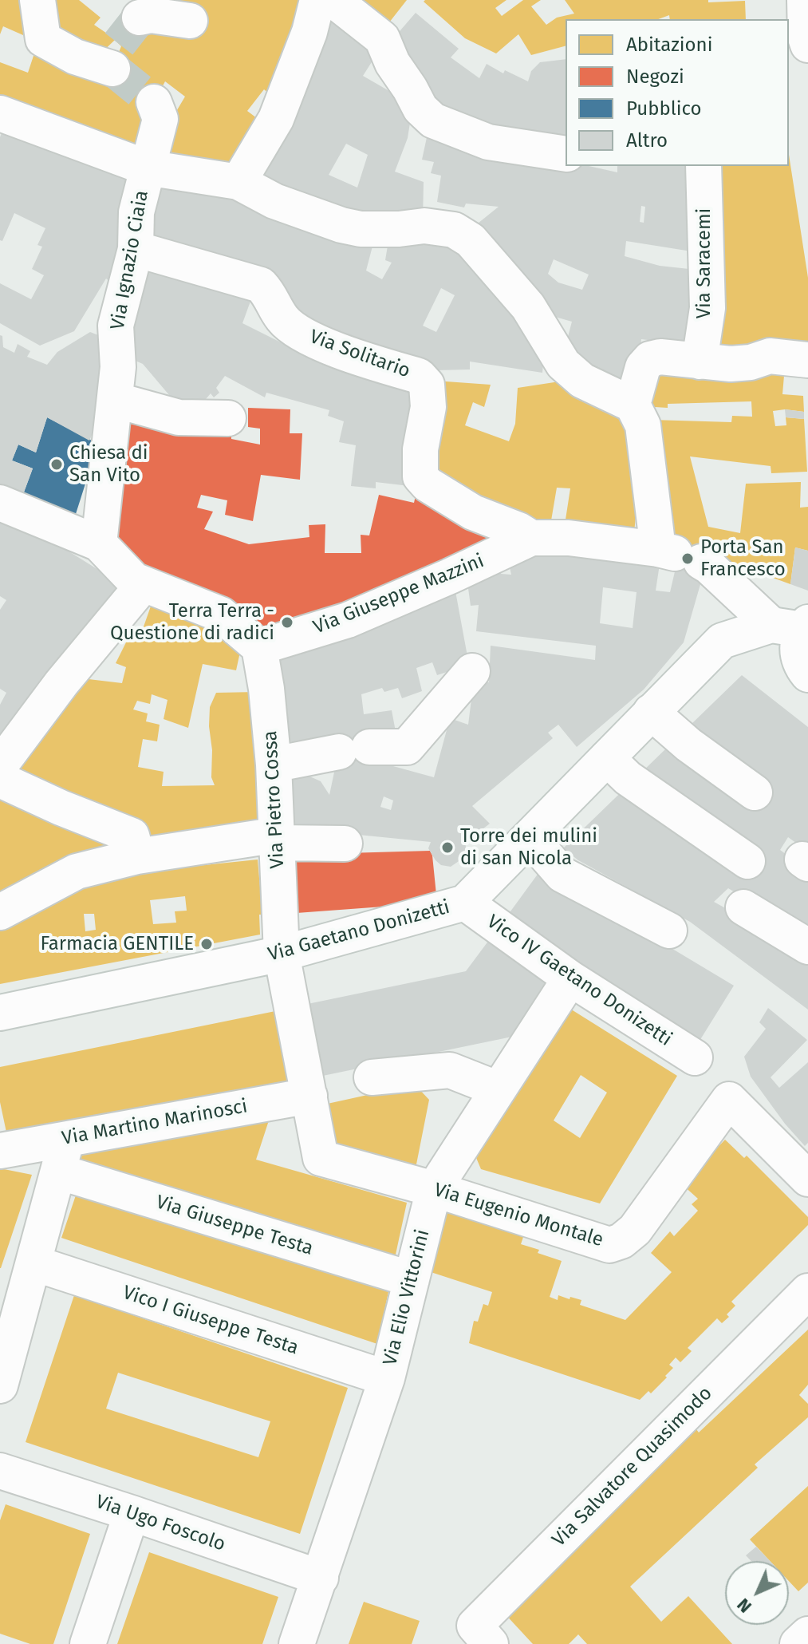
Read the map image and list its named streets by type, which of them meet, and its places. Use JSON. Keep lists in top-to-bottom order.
{
  "streets": {
    "street": [
      "Via Ignazio Ciaia",
      "Via Saracemi",
      "Via Solitario",
      "Via Giuseppe Mazzini",
      "Via Pietro Cossa",
      "Via Gaetano Donizetti",
      "Vico IV Gaetano Donizetti",
      "Via Martino Marinosci",
      "Via Eugenio Montale",
      "Via Giuseppe Testa",
      "Via Elio Vittorini",
      "Vico I Giuseppe Testa",
      "Via Salvatore Quasimodo",
      "Via Ugo Foscolo"
    ]
  },
  "crossings": [
    ["Via Ignazio Ciaia", "Via Solitario"],
    ["Via Solitario", "Via Giuseppe Mazzini"],
    ["Via Giuseppe Mazzini", "Via Pietro Cossa"],
    ["Via Pietro Cossa", "Via Gaetano Donizetti"],
    ["Via Pietro Cossa", "Via Martino Marinosci"],
    ["Via Pietro Cossa", "Via Eugenio Montale"],
    ["Via Gaetano Donizetti", "Vico IV Gaetano Donizetti"],
    ["Vico IV Gaetano Donizetti", "Via Elio Vittorini"],
    ["Via Eugenio Montale", "Via Elio Vittorini"],
    ["Via Giuseppe Testa", "Via Elio Vittorini"],
    ["Via Elio Vittorini", "Vico I Giuseppe Testa"],
    ["Via Elio Vittorini", "Via Ugo Foscolo"]
  ],
  "places": [
    "Chiesa di San Vito",
    "Porta San Francesco",
    "Terra Terra - Questione di radici",
    "Torre dei mulini di san Nicola",
    "Farmacia GENTILE"
  ],
  "legend": [
    "Abitazioni",
    "Negozi",
    "Pubblico",
    "Altro"
  ],
  "north": "bottom left"
}
